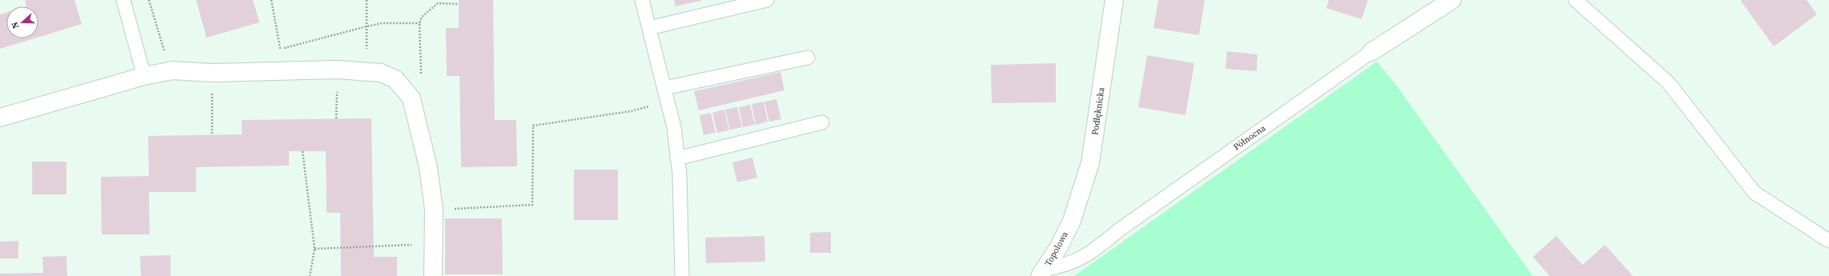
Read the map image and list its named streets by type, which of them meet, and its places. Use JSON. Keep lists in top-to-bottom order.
{
  "streets": {
    "street": ["Podłęknicka", "Północna", "Topolowa"]
  },
  "crossings": [
    ["Podłęknicka", "Topolowa"],
    ["Północna", "Topolowa"]
  ],
  "north": "left"
}
